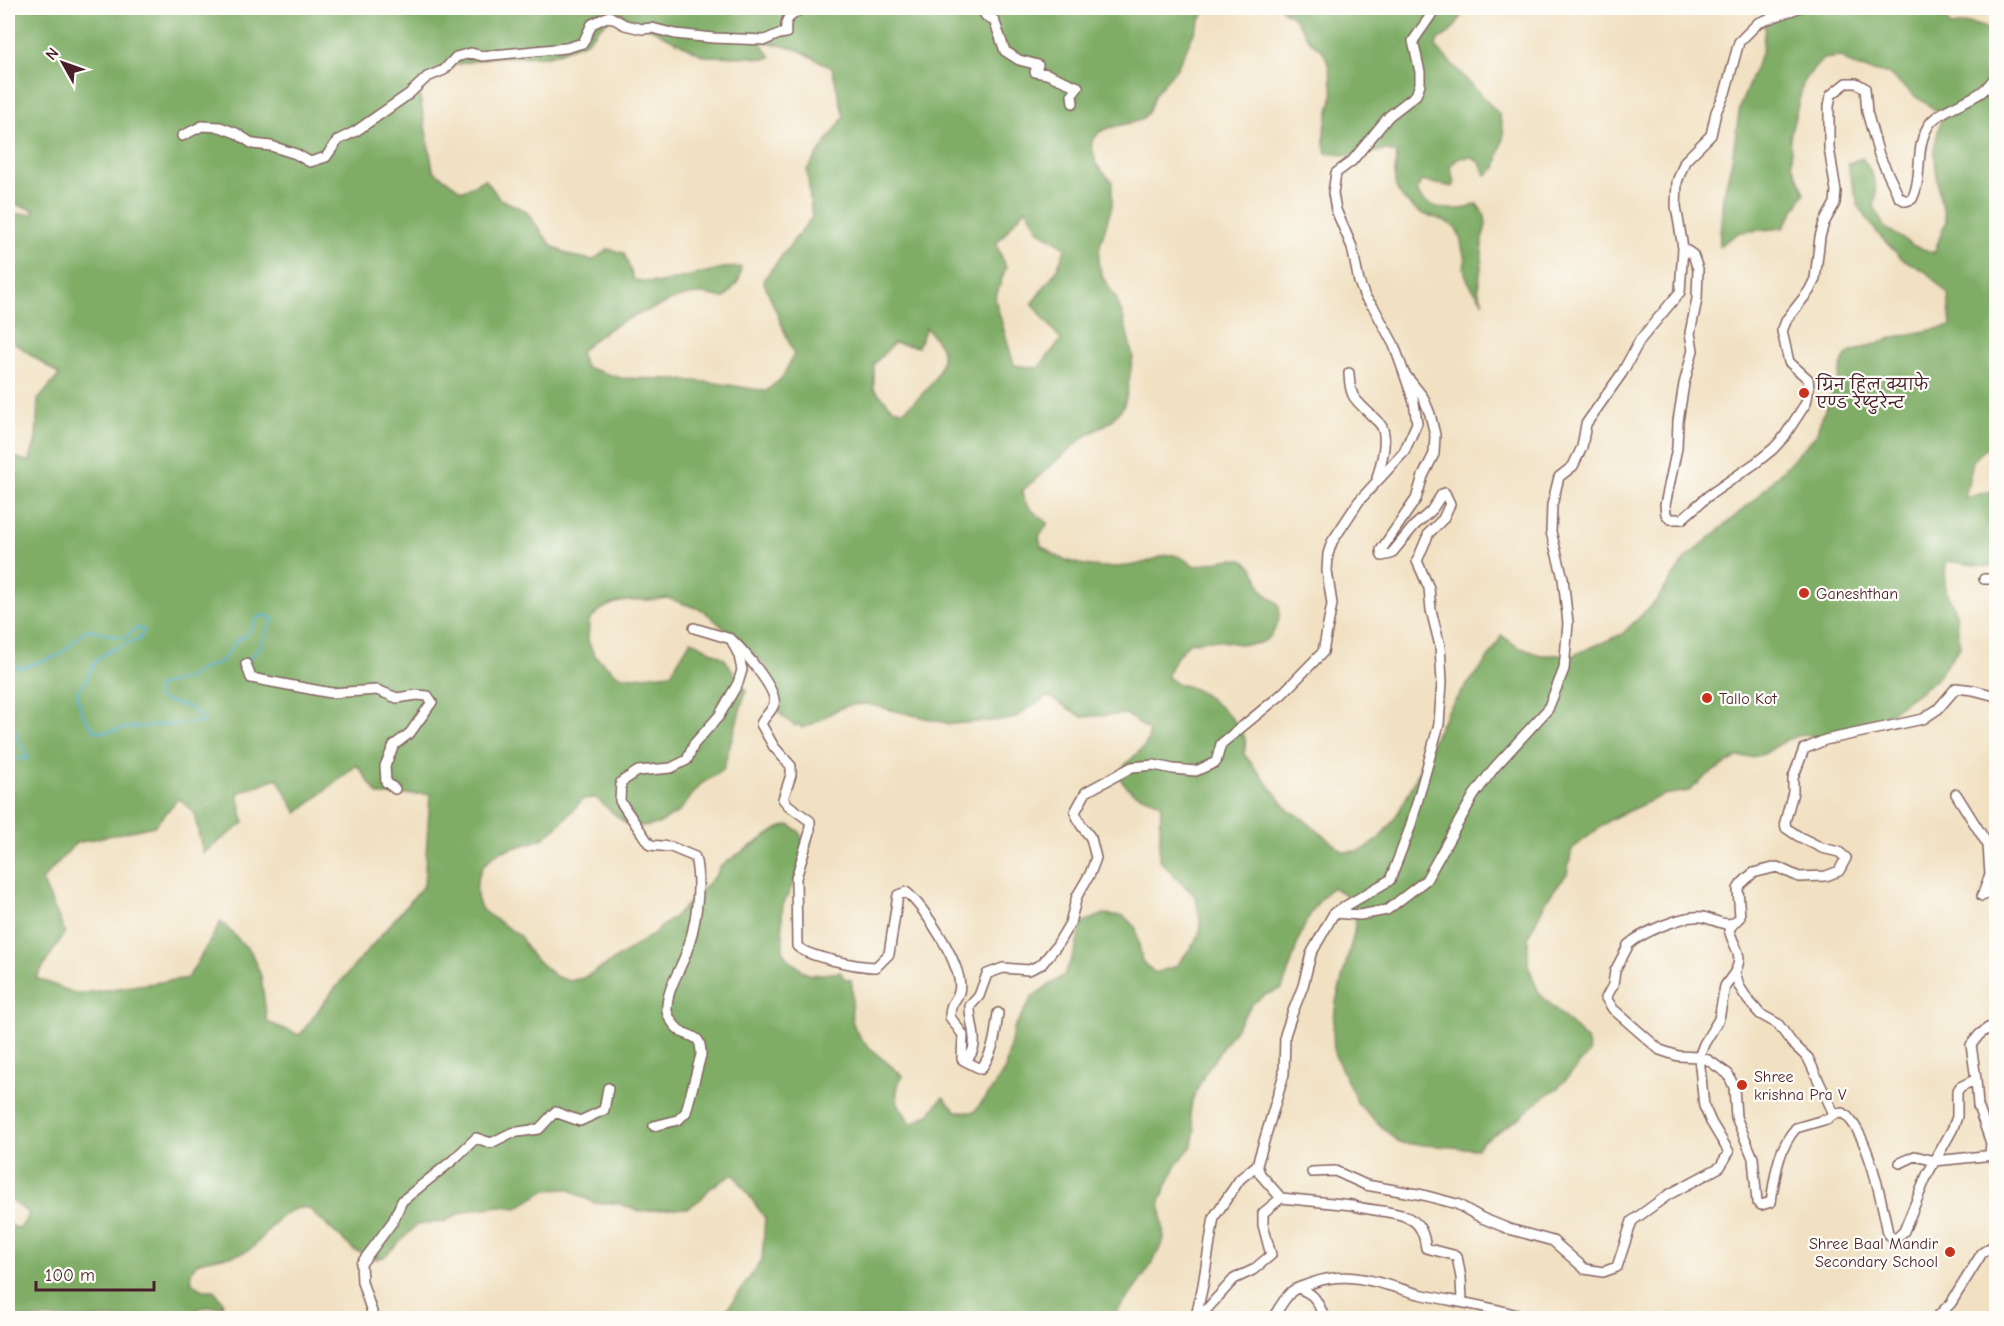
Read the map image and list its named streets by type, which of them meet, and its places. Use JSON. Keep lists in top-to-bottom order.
{
  "places": [
    "ग्रिन हिल क्याफे एण्ड रेष्टुरेन्ट",
    "Ganeshthan",
    "Tallo Kot",
    "Shree krishna Pra V",
    "Shree Baal Mandir Secondary School"
  ],
  "scale_bar": "100 m",
  "north": "top left"
}
